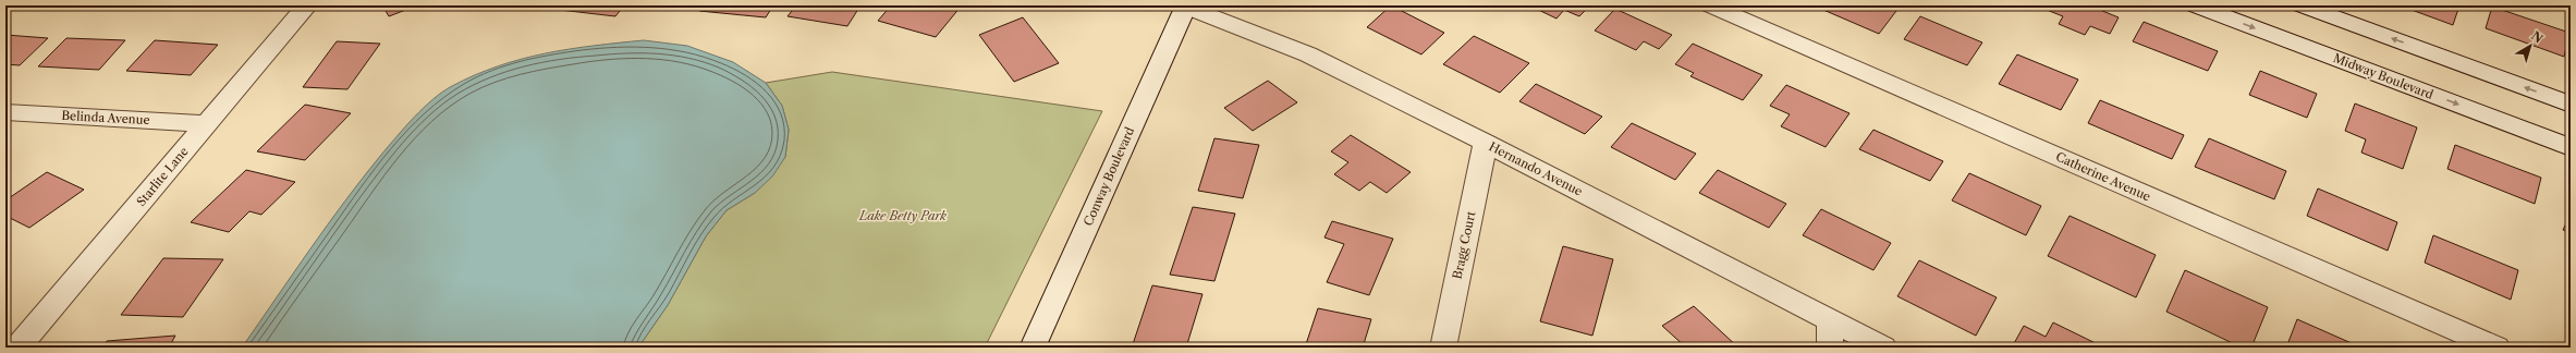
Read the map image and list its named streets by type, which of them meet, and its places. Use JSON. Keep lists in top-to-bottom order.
{
  "streets": {
    "street": [
      "Midway Boulevard",
      "Belinda Avenue",
      "Hernando Avenue",
      "Starlite Lane",
      "Conway Boulevard",
      "Catherine Avenue",
      "Bragg Court"
    ]
  },
  "crossings": [
    ["Belinda Avenue", "Starlite Lane"],
    ["Hernando Avenue", "Conway Boulevard"],
    ["Hernando Avenue", "Bragg Court"]
  ],
  "parks": ["Lake Betty Park"],
  "north": "top right"
}
